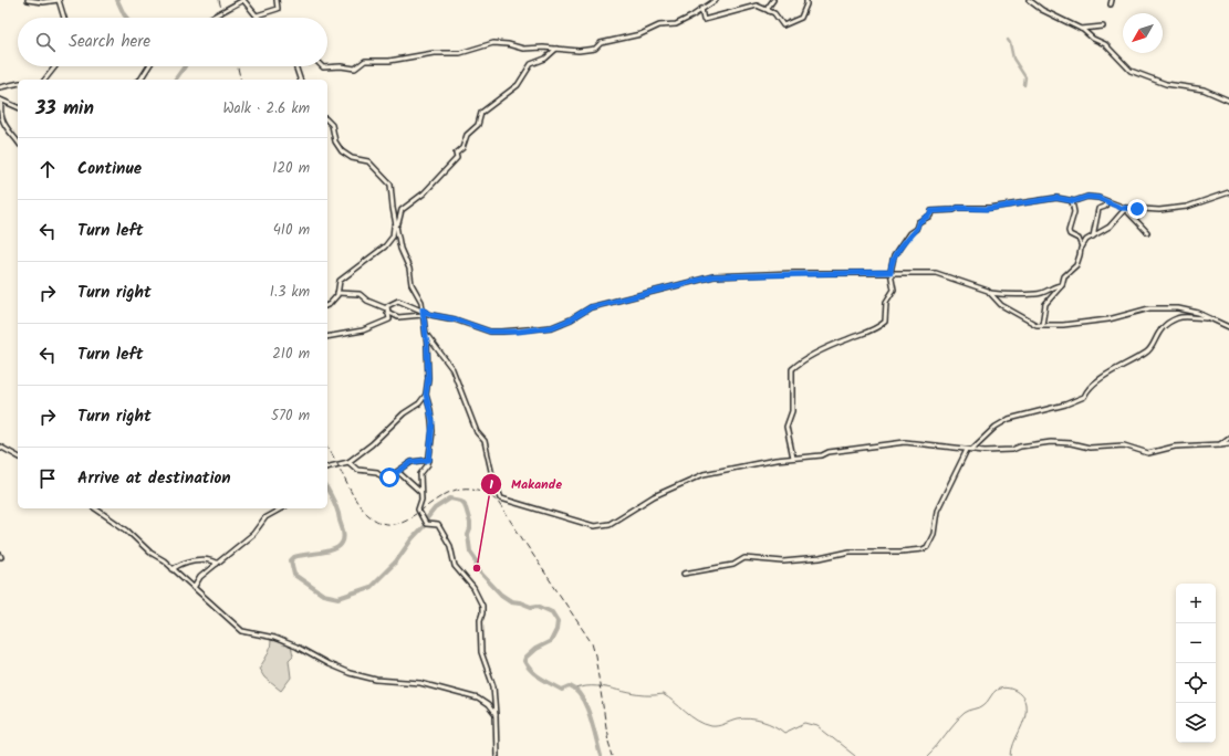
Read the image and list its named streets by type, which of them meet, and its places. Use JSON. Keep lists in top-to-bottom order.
{
  "places": ["Makande"],
  "north": "bottom left",
  "page": {
    "search": "Search here",
    "heading": ["33 min", "Walk · 2.6 km"],
    "list": [
      ["Continue", "120 m"],
      ["Turn left", "410 m"],
      ["Turn right", "1.3 km"],
      ["Turn left", "210 m"],
      ["Turn right", "570 m"],
      "Arrive at destination"
    ],
    "map_buttons": ["+", "−"]
  }
}
